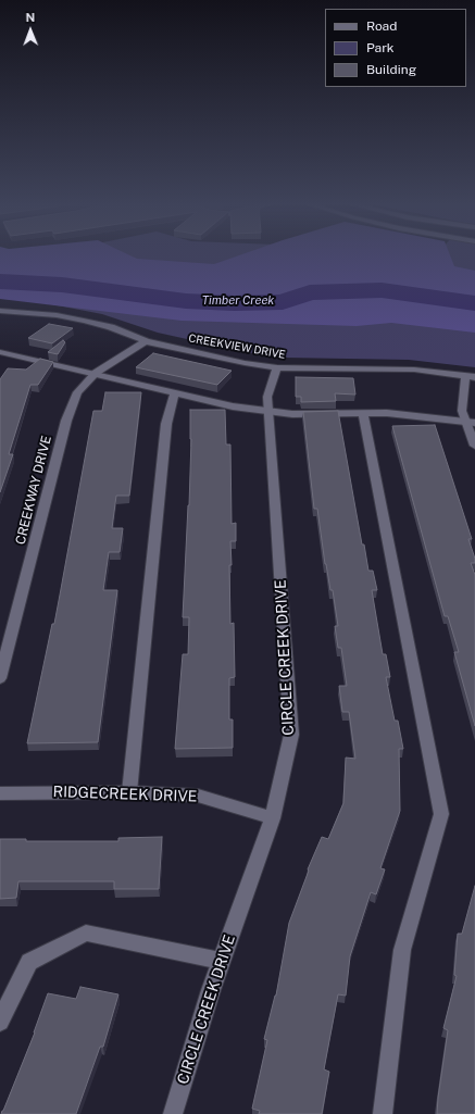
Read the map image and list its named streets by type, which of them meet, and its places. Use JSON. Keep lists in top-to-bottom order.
{
  "streets": {
    "street": [
      "CREEKVIEW DRIVE",
      "CREEKWAY DRIVE",
      "CIRCLE CREEK DRIVE",
      "RIDGECREEK DRIVE"
    ]
  },
  "crossings": [
    ["CREEKVIEW DRIVE", "CREEKWAY DRIVE"],
    ["CREEKVIEW DRIVE", "CIRCLE CREEK DRIVE"],
    ["CIRCLE CREEK DRIVE", "RIDGECREEK DRIVE"]
  ],
  "water": ["Timber Creek"],
  "legend": ["Road", "Park", "Building"],
  "north": "top"
}
